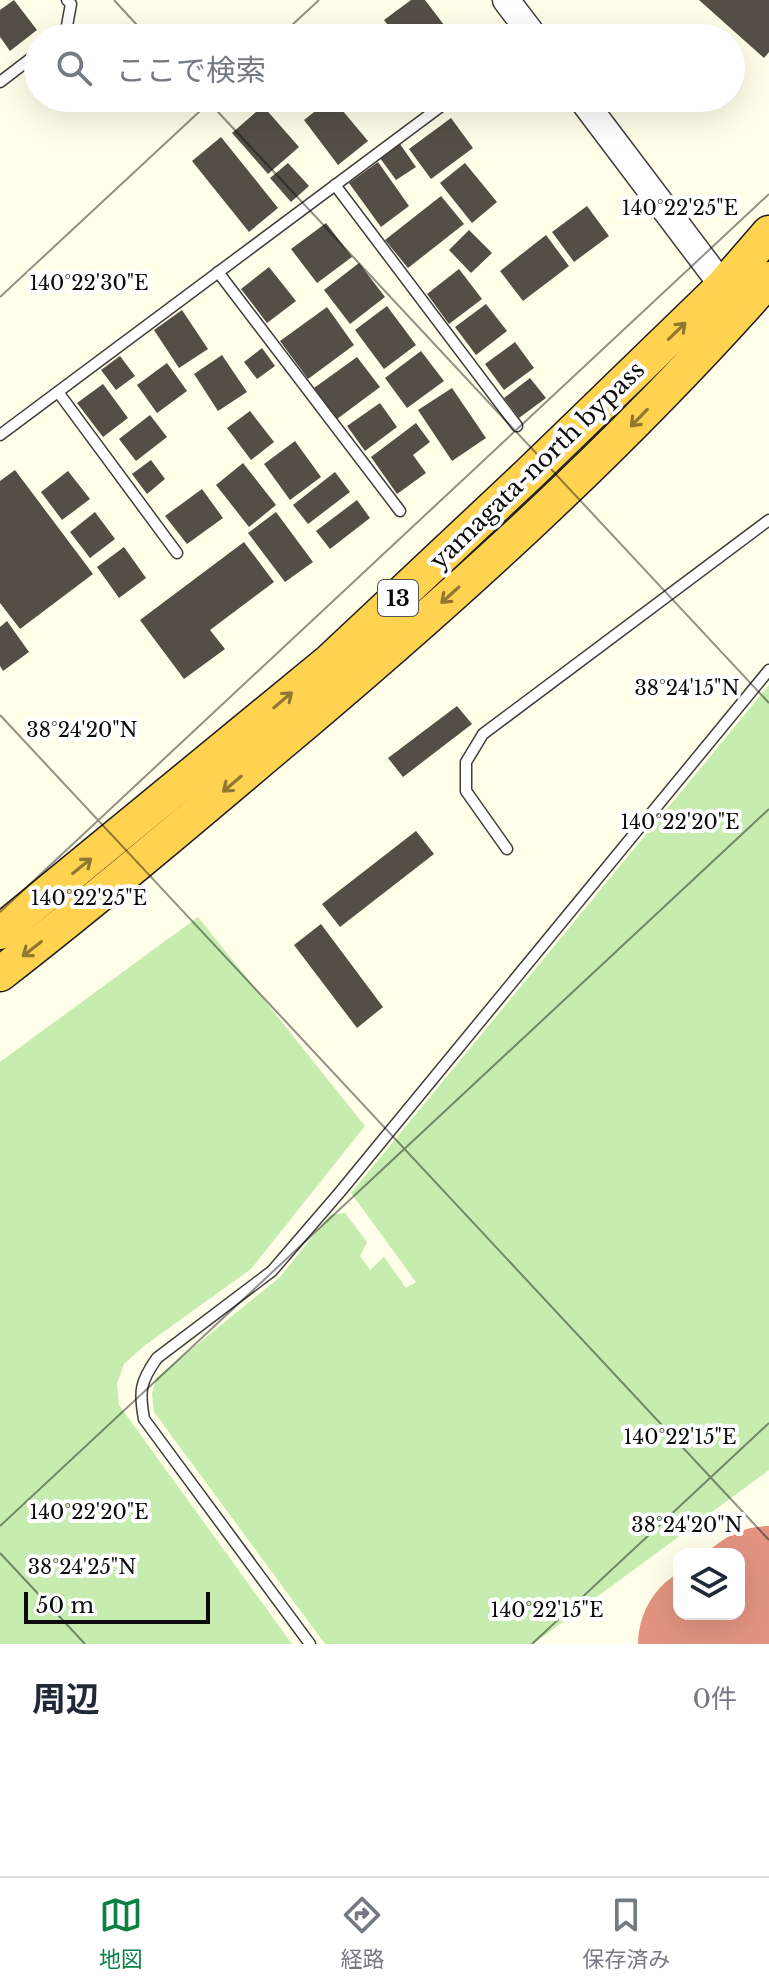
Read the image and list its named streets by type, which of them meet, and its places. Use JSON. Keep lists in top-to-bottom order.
{
  "streets": {
    "highway": ["yamagata-north bypass", "13"]
  },
  "scale_bar": "50 m",
  "page": {
    "search": "ここで検索",
    "scale": "50 m",
    "heading": ["周辺", "0件"],
    "nav": ["地図", "経路", "保存済み"]
  },
  "coordinates": [
    "140°22'25\"E",
    "140°22'30\"E",
    "38°24'15\"N",
    "38°24'20\"N",
    "140°22'20\"E",
    "140°22'15\"E",
    "38°24'25\"N"
  ]
}
